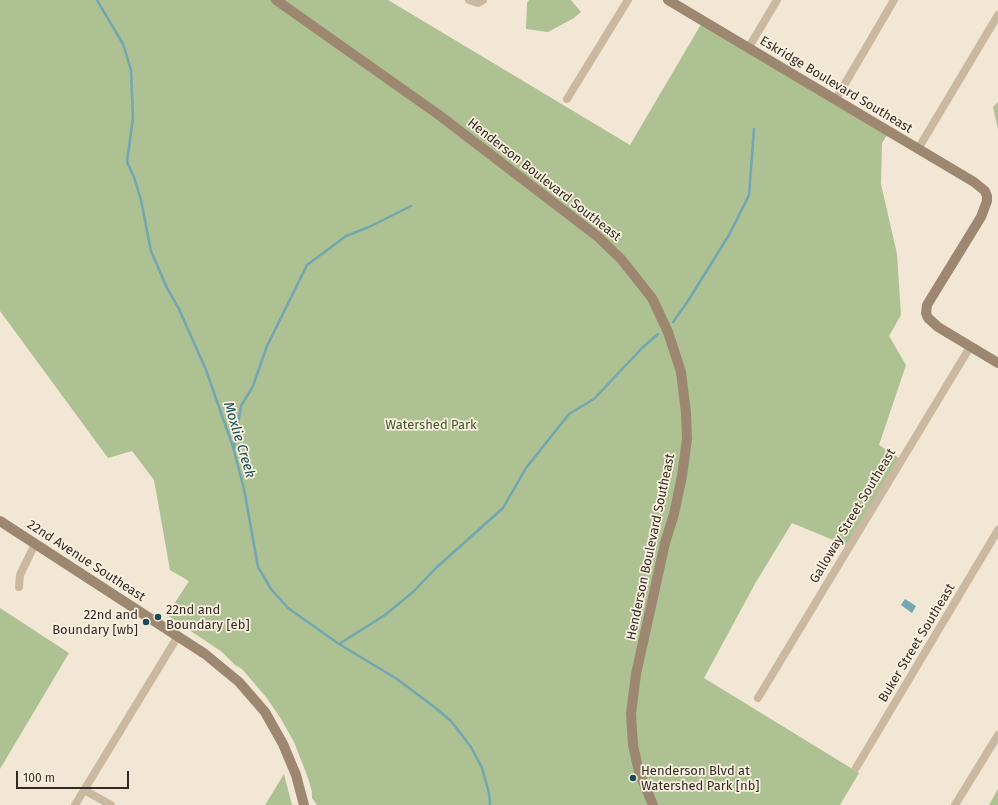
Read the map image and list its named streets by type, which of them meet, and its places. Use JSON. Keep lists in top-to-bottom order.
{
  "streets": {
    "street": [
      "Eskridge Boulevard Southeast",
      "Henderson Boulevard Southeast",
      "Galloway Street Southeast",
      "22nd Avenue Southeast",
      "Buker Street Southeast"
    ]
  },
  "crossings": [
    ["Eskridge Boulevard Southeast", "Galloway Street Southeast"]
  ],
  "water": ["Moxlie Creek"],
  "parks": ["Watershed Park"],
  "places": ["22nd and Boundary [eb]", "22nd and Boundary [wb]", "Henderson Blvd at Watershed Park [nb]"],
  "scale_bar": "100 m"
}
